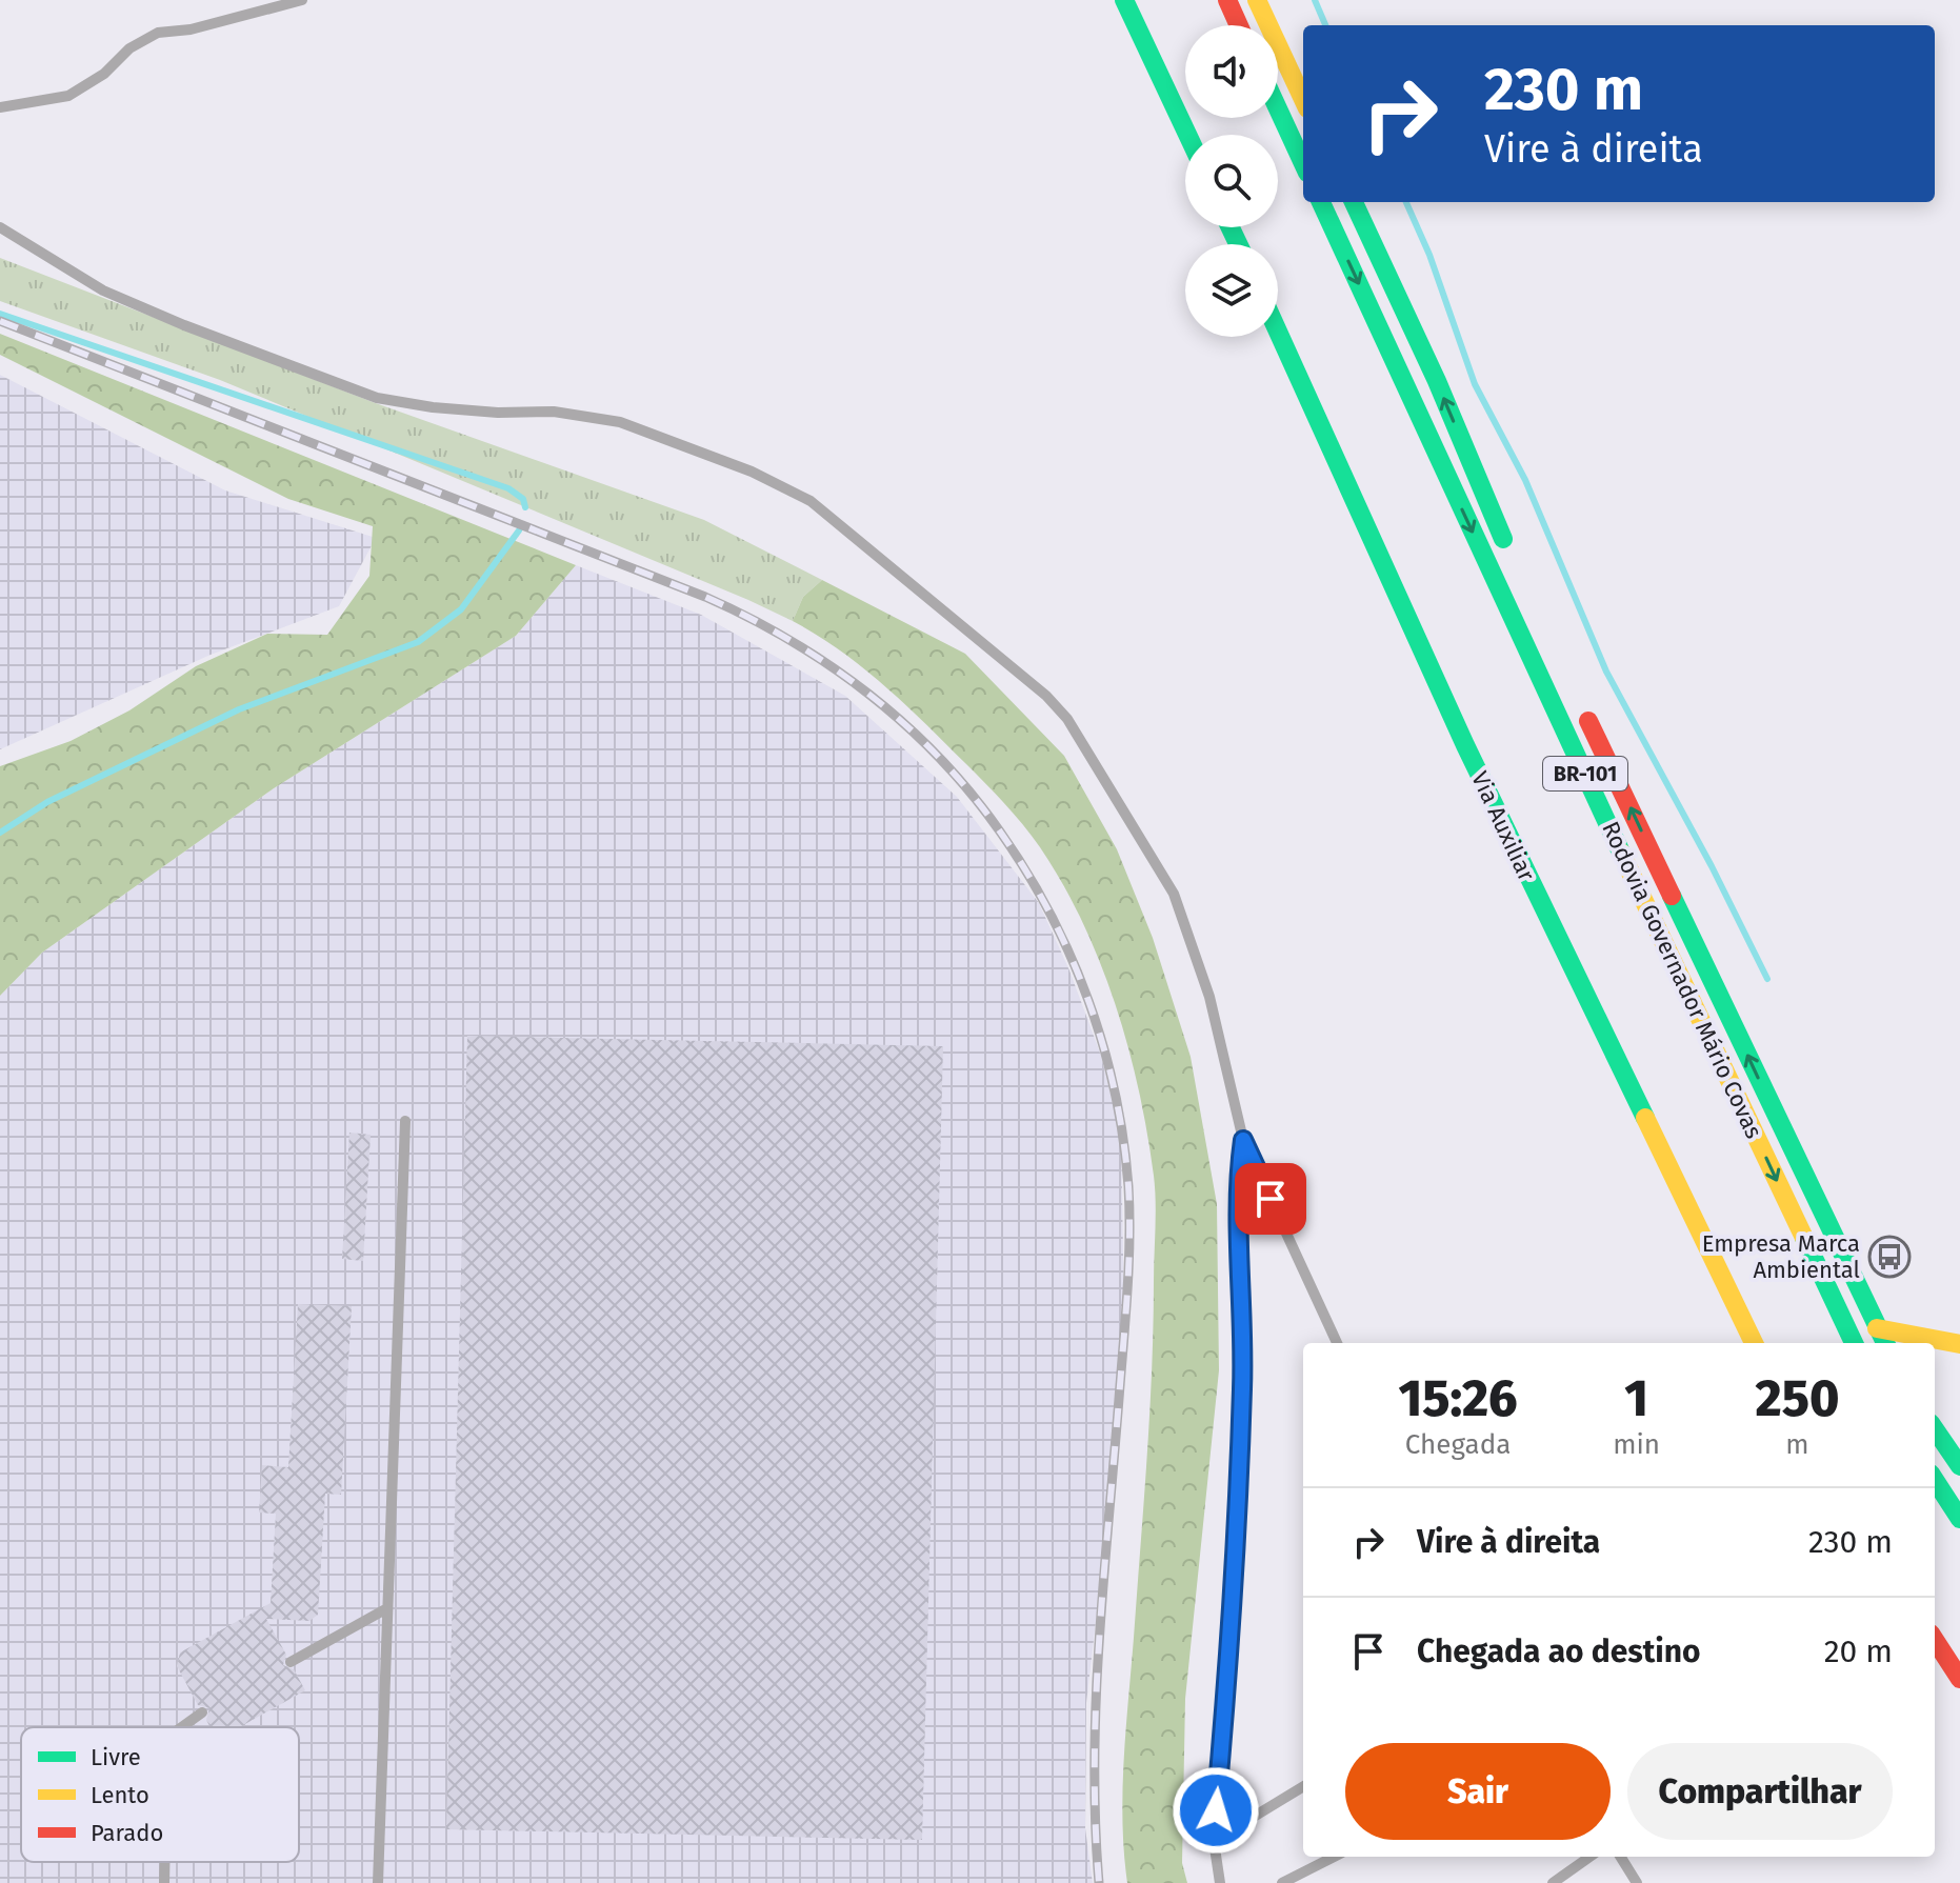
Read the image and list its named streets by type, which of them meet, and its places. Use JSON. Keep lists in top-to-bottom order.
{
  "streets": {
    "main road": ["BR-101", "Via Auxiliar", "Rodovia Governador Mário Covas"]
  },
  "places": {
    "bus stop": ["Empresa Marca Ambiental"]
  },
  "legend": ["Livre", "Lento", "Parado"],
  "page": {
    "turn": ["230 m", "Vire à direita"],
    "eta": [
      "15:26",
      "Chegada",
      "1",
      "min",
      "250",
      "m"
    ],
    "list": [
      {
        "name": "Vire à direita",
        "value": "230 m"
      },
      {
        "name": "Chegada ao destino",
        "value": "20 m"
      }
    ],
    "buttons": ["Sair", "Compartilhar"]
  }
}
